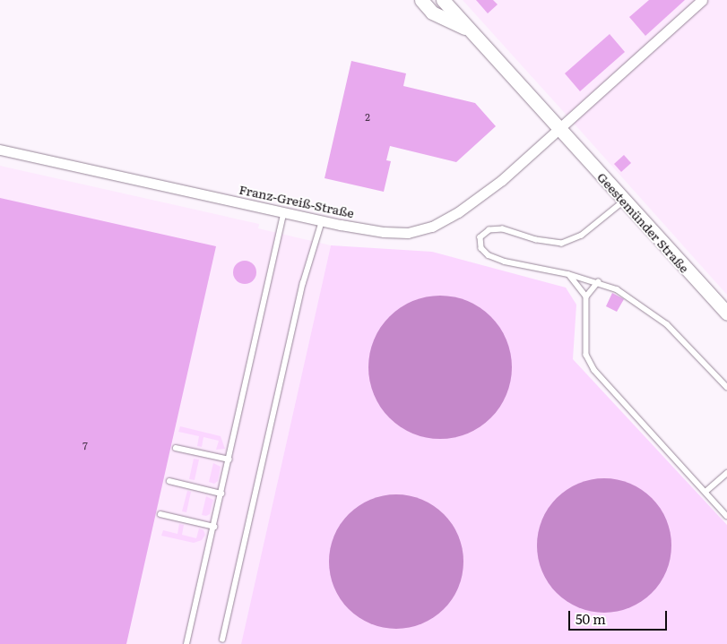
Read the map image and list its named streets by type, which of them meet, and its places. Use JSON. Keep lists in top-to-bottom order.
{
  "streets": {
    "street": ["Franz-Greiß-Straße", "Geestemünder Straße"]
  },
  "crossings": [
    ["Franz-Greiß-Straße", "Geestemünder Straße"]
  ],
  "house_numbers": ["2", "7"],
  "scale_bar": "50 m"
}
